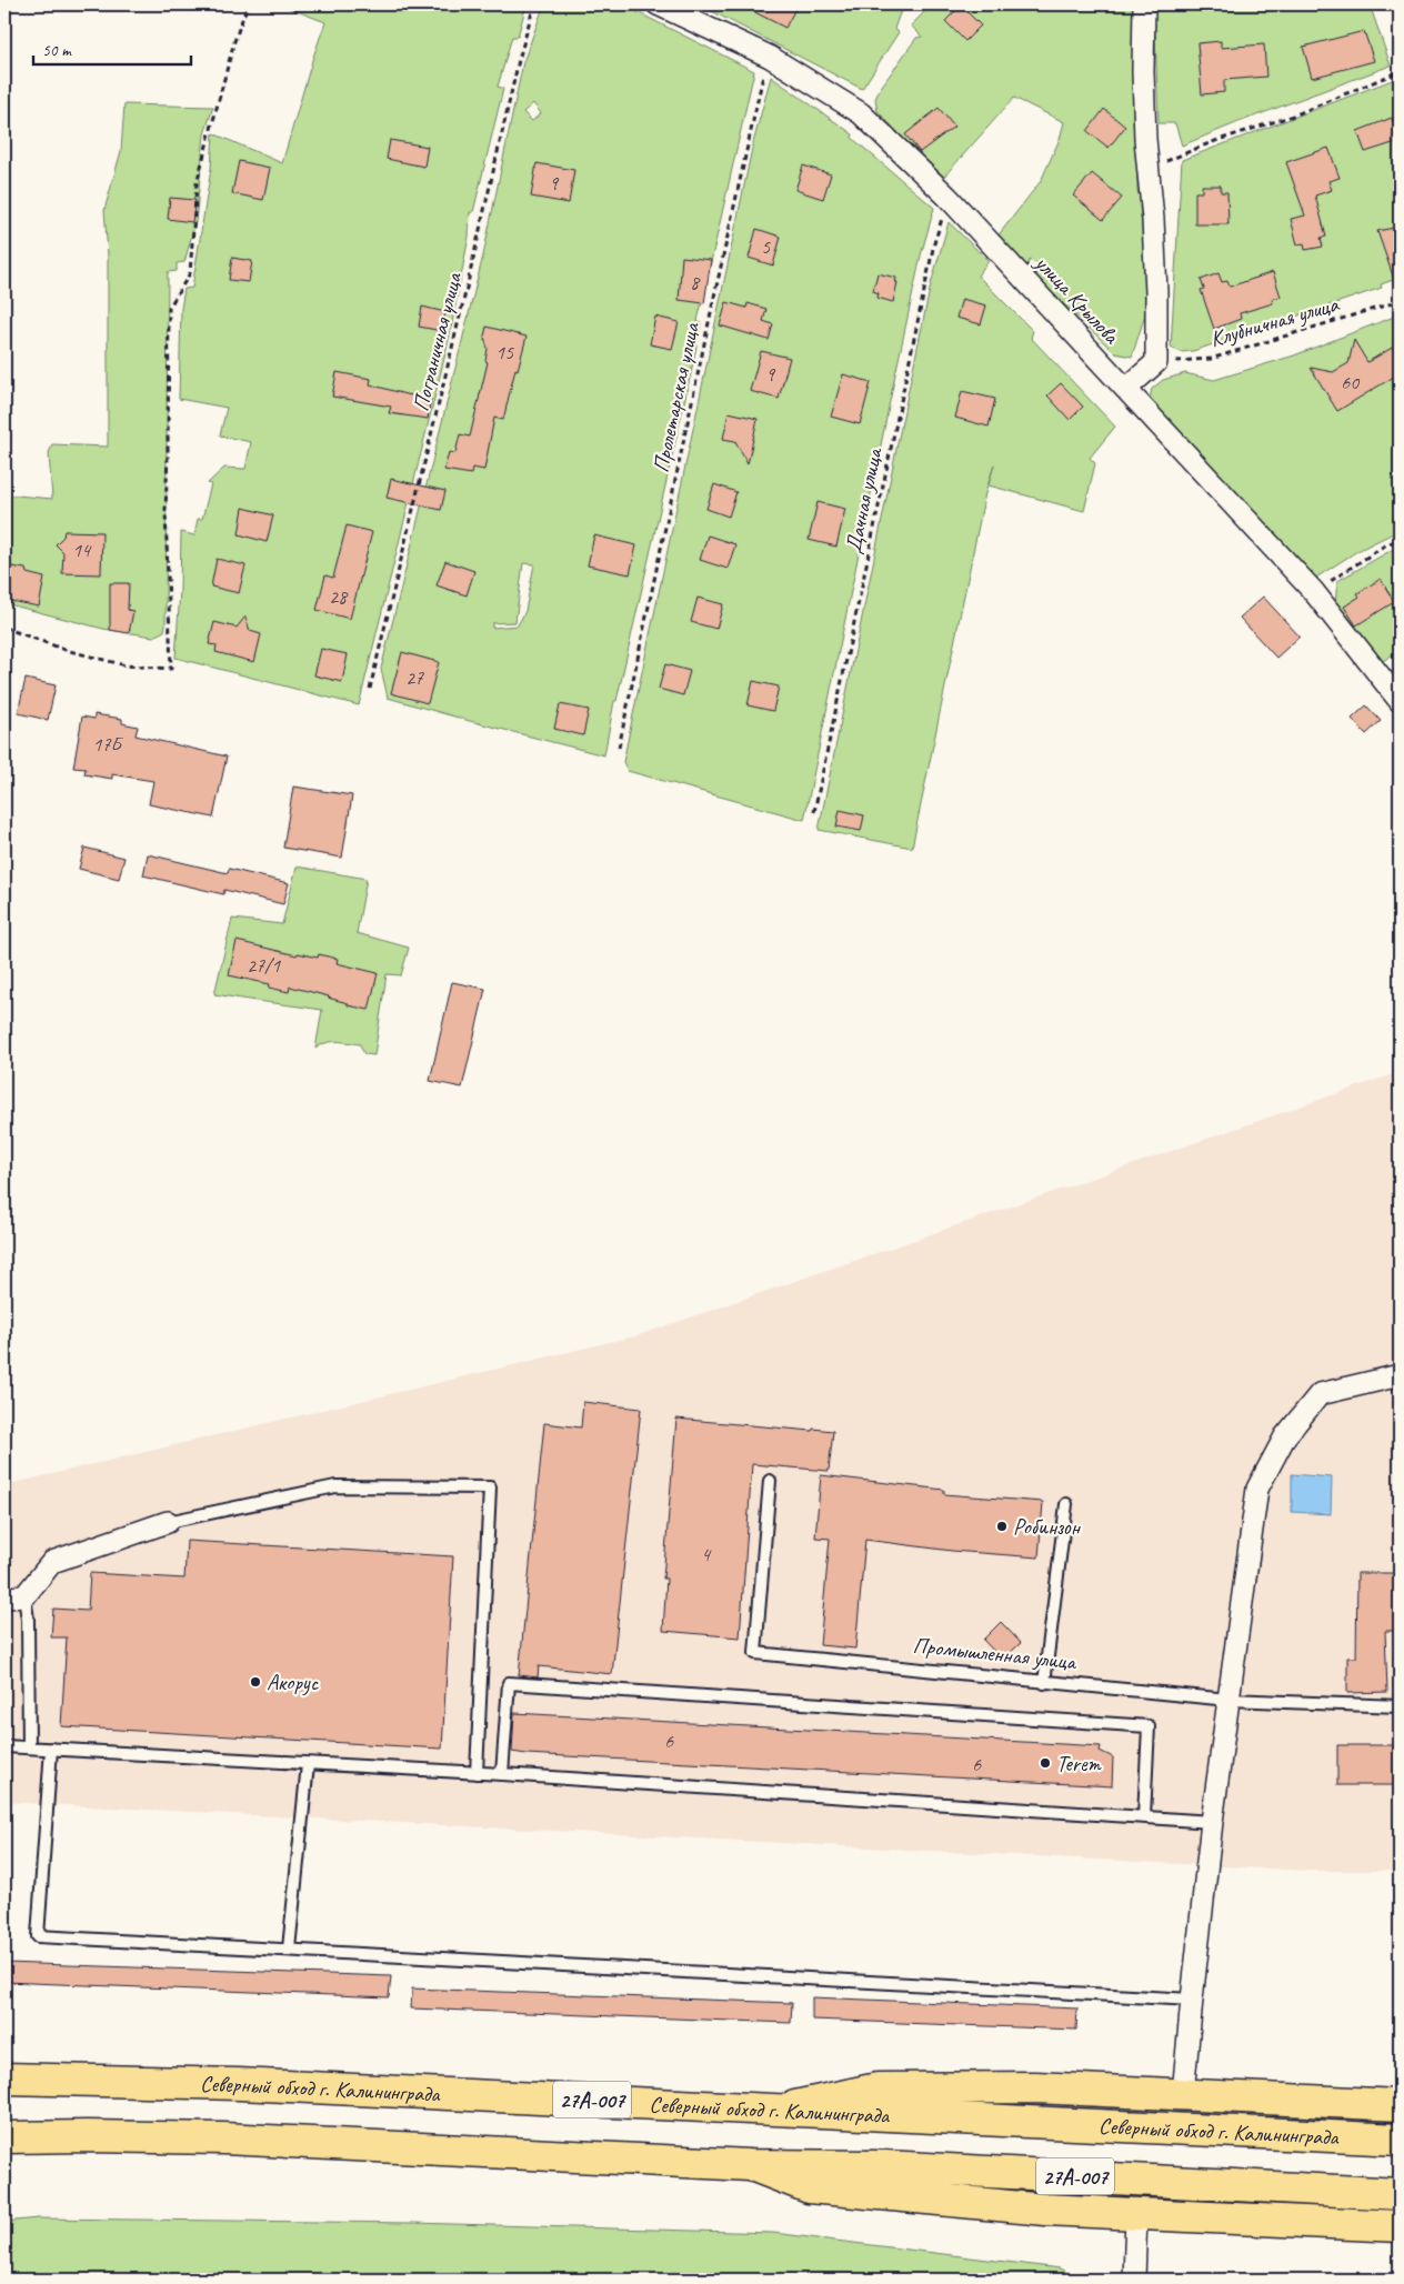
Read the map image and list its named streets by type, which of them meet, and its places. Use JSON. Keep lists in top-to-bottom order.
{
  "streets": {
    "main road": ["Северный обход г. Калининграда", "27А-007"],
    "street": ["улица Крылова"],
    "lane": ["Промышленная улица"],
    "path": [
      "Клубничная улица",
      "Пограничная улица",
      "Пролетарская улица",
      "Дачная улица"
    ]
  },
  "crossings": [
    ["улица Крылова", "Пролетарская улица"],
    ["улица Крылова", "Дачная улица"]
  ],
  "places": ["Робинзон", "Акорус", "Terem"],
  "house_numbers": [
    "9",
    "5",
    "8",
    "15",
    "9",
    "60",
    "14",
    "28",
    "27",
    "17Б",
    "27/1",
    "4",
    "6",
    "6"
  ],
  "scale_bar": "50 m"
}
